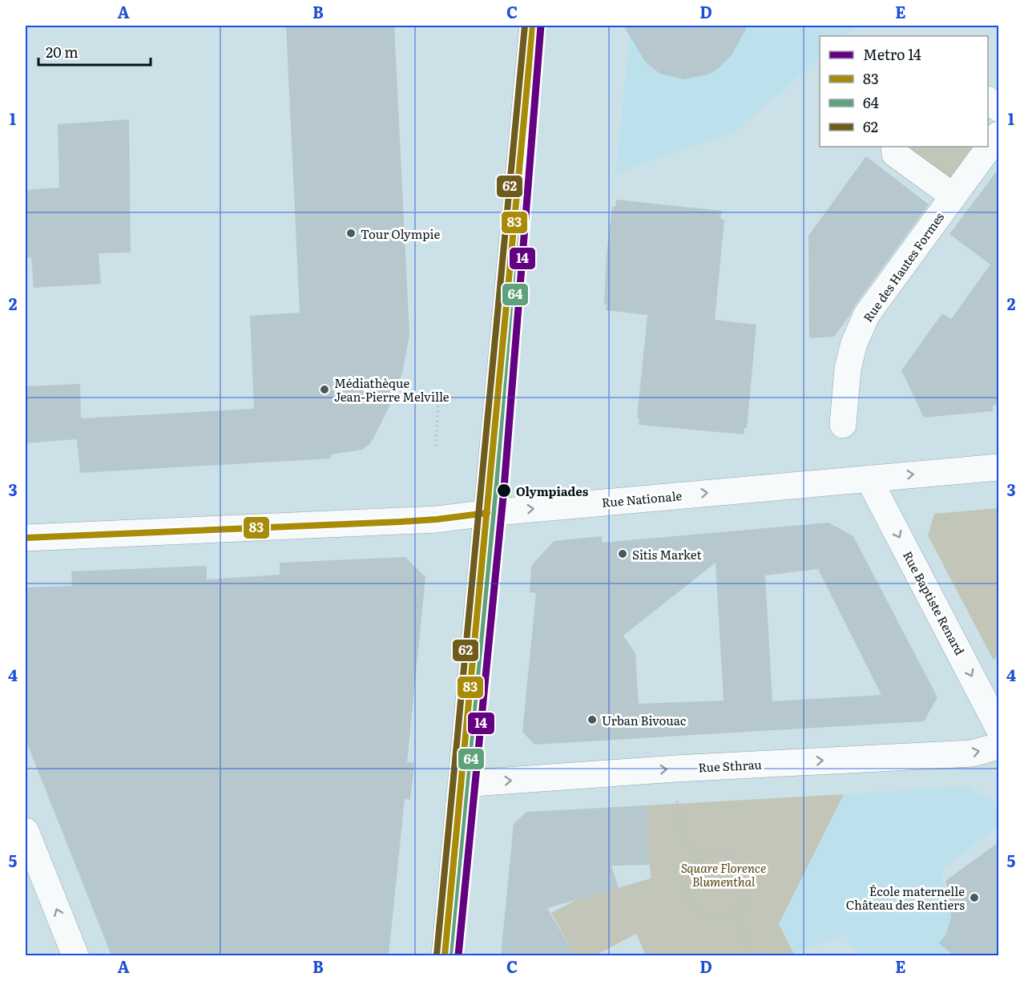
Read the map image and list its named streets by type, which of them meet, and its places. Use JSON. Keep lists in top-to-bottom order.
{
  "streets": {
    "street": [
      "Rue des Hautes Formes",
      "Rue Nationale",
      "Rue Baptiste Renard",
      "Rue Sthrau"
    ]
  },
  "crossings": [
    ["Rue Nationale", "Rue Baptiste Renard"]
  ],
  "one_way": ["Rue Nationale", "Rue Baptiste Renard", "Rue Sthrau"],
  "parks": ["Square Florence Blumenthal"],
  "places": [
    "Tour Olympie",
    "Médiathèque Jean-Pierre Melville",
    "Olympiades",
    "Sitis Market",
    "Urban Bivouac",
    "École maternelle Château des Rentiers"
  ],
  "lines": [
    "metro line 14",
    "transit line 83",
    "transit line 62",
    "transit line 64"
  ],
  "legend": [
    "Metro 14",
    "83",
    "64",
    "62"
  ],
  "scale_bar": "20 m",
  "grid": {
    "columns": [
      "A",
      "B",
      "C",
      "D",
      "E"
    ],
    "rows": [
      "1",
      "2",
      "3",
      "4",
      "5"
    ]
  }
}
